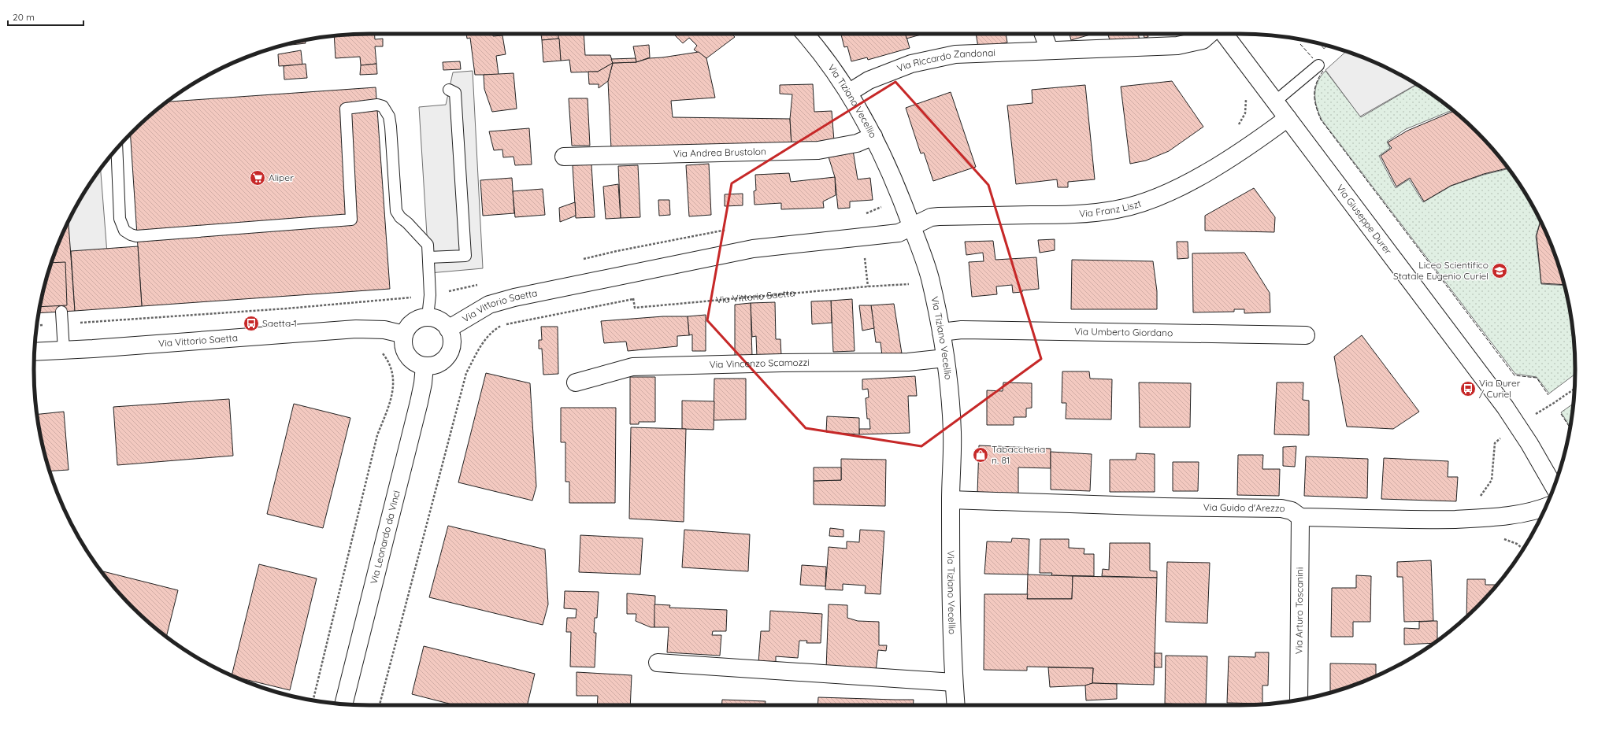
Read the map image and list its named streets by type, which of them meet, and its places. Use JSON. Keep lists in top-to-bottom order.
{
  "streets": {
    "street": [
      "Via Riccardo Zandonai",
      "Via Tiziano Vecellio",
      "Via Andrea Brustolon",
      "Via Franz Liszt",
      "Via Giuseppe Durer",
      "Via Vittorio Saetta",
      "Via Umberto Giordano",
      "Via Vincenzo Scamozzi",
      "Via Guido d'Arezzo",
      "Via Leonardo da Vinci",
      "Via Arturo Toscanini"
    ]
  },
  "crossings": [
    ["Via Riccardo Zandonai", "Via Tiziano Vecellio"],
    ["Via Tiziano Vecellio", "Via Andrea Brustolon"],
    ["Via Tiziano Vecellio", "Via Franz Liszt"],
    ["Via Tiziano Vecellio", "Via Vittorio Saetta"],
    ["Via Tiziano Vecellio", "Via Umberto Giordano"],
    ["Via Tiziano Vecellio", "Via Vincenzo Scamozzi"],
    ["Via Tiziano Vecellio", "Via Guido d'Arezzo"],
    ["Via Franz Liszt", "Via Giuseppe Durer"],
    ["Via Franz Liszt", "Via Vittorio Saetta"],
    ["Via Vittorio Saetta", "Via Leonardo da Vinci"],
    ["Via Guido d'Arezzo", "Via Arturo Toscanini"]
  ],
  "places": {
    "supermarket": ["Aliper"],
    "school or university": ["Liceo Scientifico Statale Eugenio Curiel"],
    "bus stop": ["Saetta 1", "Via Durer / Curiel"],
    "shop": ["Tabaccheria n. 81"]
  },
  "scale_bar": "20 m"
}
